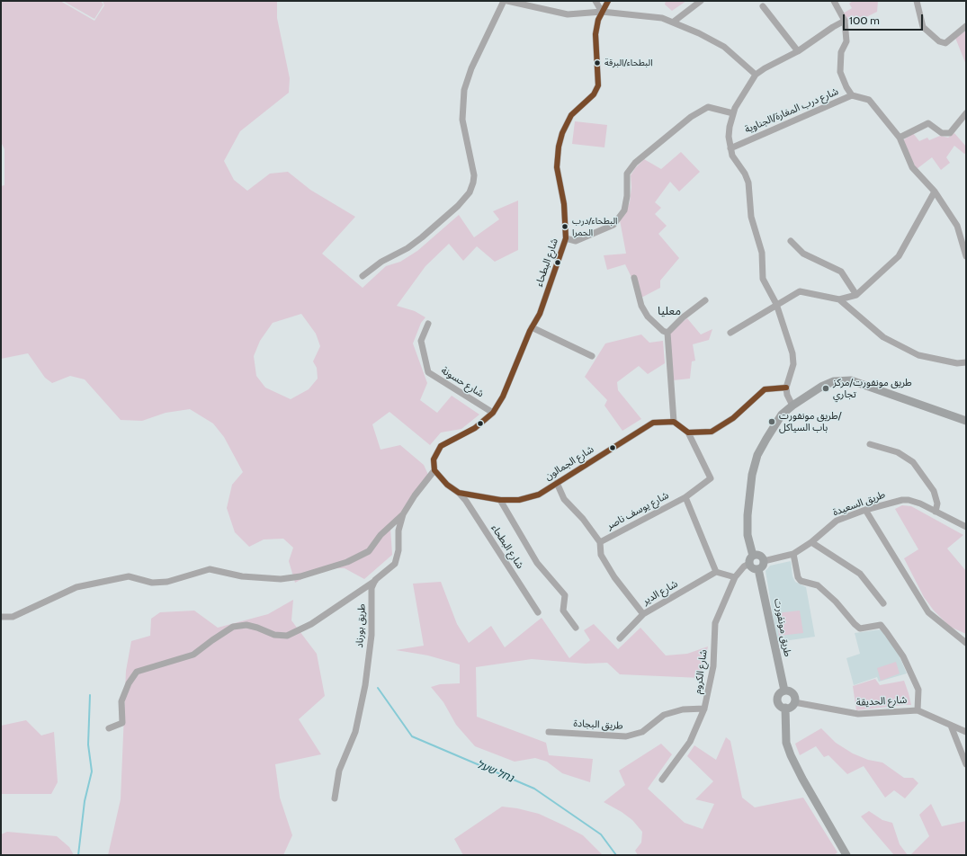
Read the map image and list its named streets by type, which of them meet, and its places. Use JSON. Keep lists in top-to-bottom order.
{
  "streets": {
    "main road": ["طريق مونفورت"],
    "street": [
      "شارع درب المغارة/الجناوية",
      "شارع البطحاء",
      "شارع حسونة",
      "شارع الجمالون",
      "طريق السعيدة",
      "شارع يوسف ناصر",
      "شارع الدير",
      "طريق بورناد",
      "شارع الكروم",
      "شارع الحديقة",
      "طريق البجادة"
    ]
  },
  "crossings": [
    ["شارع البطحاء", "شارع حسونة"],
    ["شارع البطحاء", "شارع الجمالون"],
    ["شارع الجمالون", "شارع يوسف ناصر"],
    ["طريق السعيدة", "طريق مونفورت"],
    ["طريق السعيدة", "شارع الكروم"],
    ["شارع يوسف ناصر", "شارع الدير"],
    ["طريق مونفورت", "شارع الكروم"],
    ["طريق مونفورت", "شارع الحديقة"],
    ["شارع الكروم", "طريق البجادة"]
  ],
  "districts": ["معليا"],
  "water": ["נחל שעל"],
  "places": [
    "البطحاء/البرقة",
    "البطحاء/درب الحمرا",
    "طريق مونفورت/مركز تجاري",
    "طريق مونفورت/ باب السياكل"
  ],
  "scale_bar": "100 m"
}
